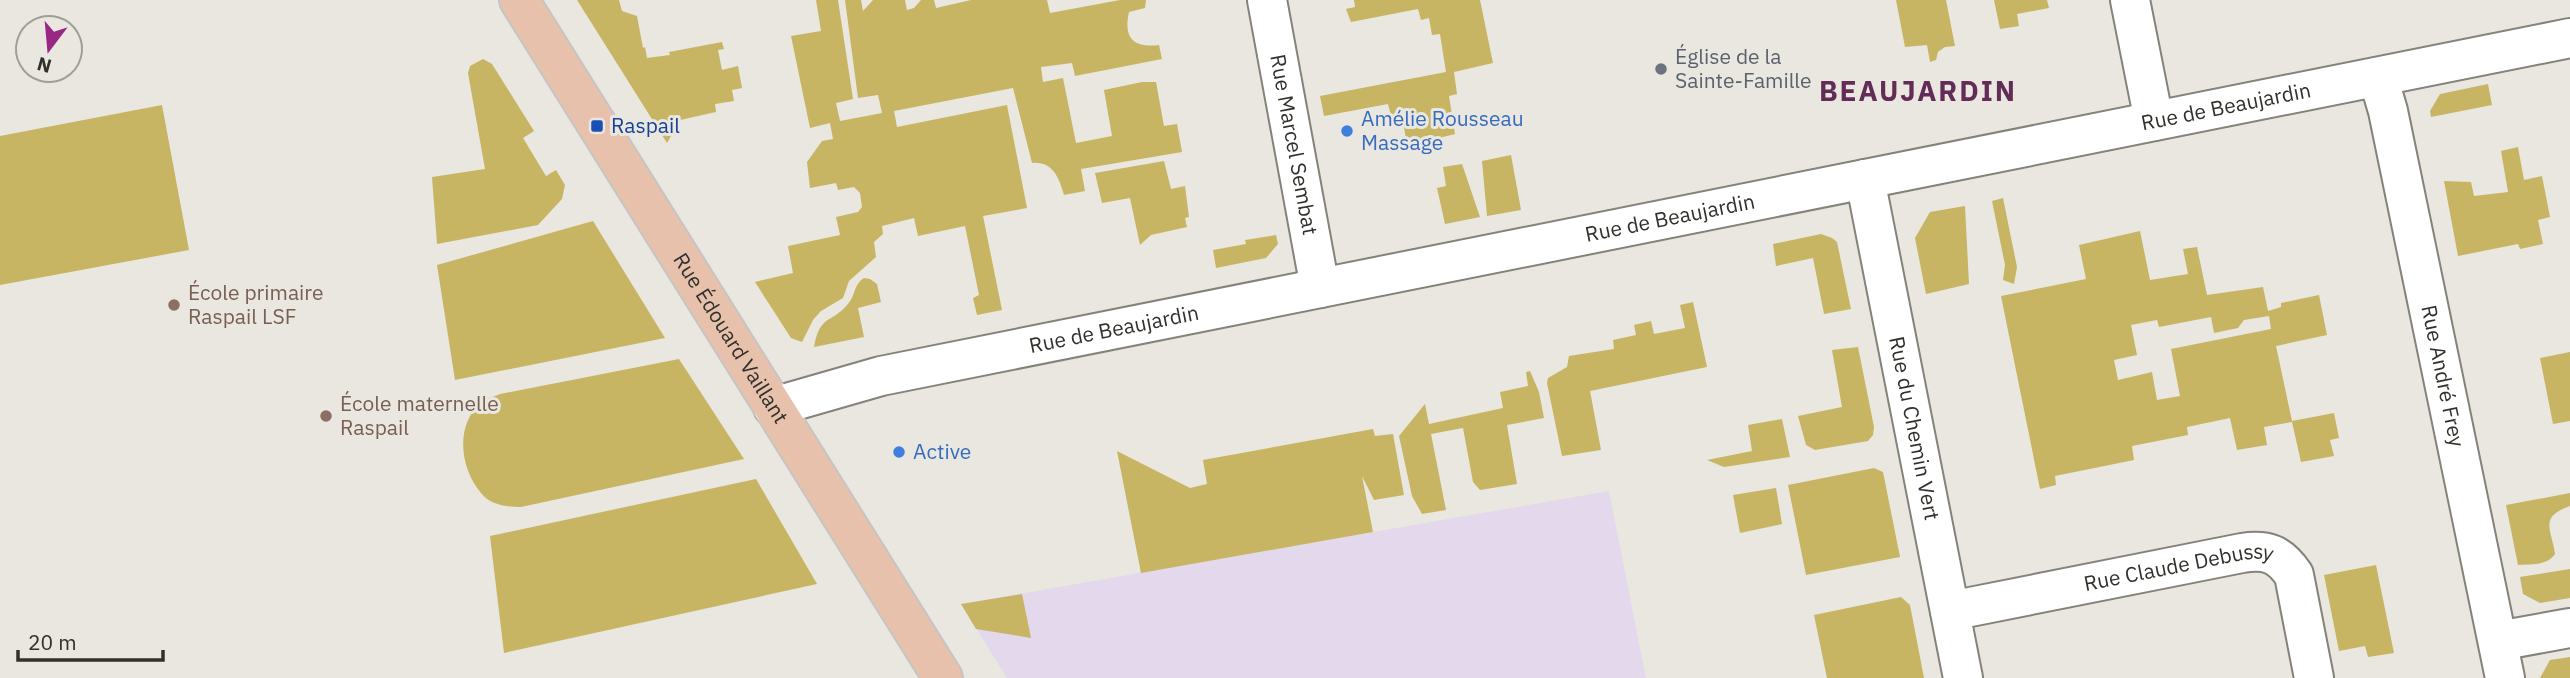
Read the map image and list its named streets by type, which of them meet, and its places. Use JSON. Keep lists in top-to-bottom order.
{
  "streets": {
    "main road": ["Rue Édouard Vaillant"],
    "street": [
      "Rue de Beaujardin",
      "Rue Marcel Sembat",
      "Rue André Frey",
      "Rue du Chemin Vert",
      "Rue Claude Debussy"
    ]
  },
  "crossings": [
    ["Rue de Beaujardin", "Rue Marcel Sembat"],
    ["Rue de Beaujardin", "Rue Édouard Vaillant"],
    ["Rue de Beaujardin", "Rue André Frey"],
    ["Rue de Beaujardin", "Rue du Chemin Vert"],
    ["Rue du Chemin Vert", "Rue Claude Debussy"]
  ],
  "districts": ["BEAUJARDIN"],
  "places": {
    "other": [
      "Église de la Sainte-Famille",
      "Amélie Rousseau Massage",
      "École primaire Raspail LSF",
      "École maternelle Raspail",
      "Active"
    ],
    "transit": ["Raspail"]
  },
  "scale_bar": "20 m",
  "north": "bottom"
}
